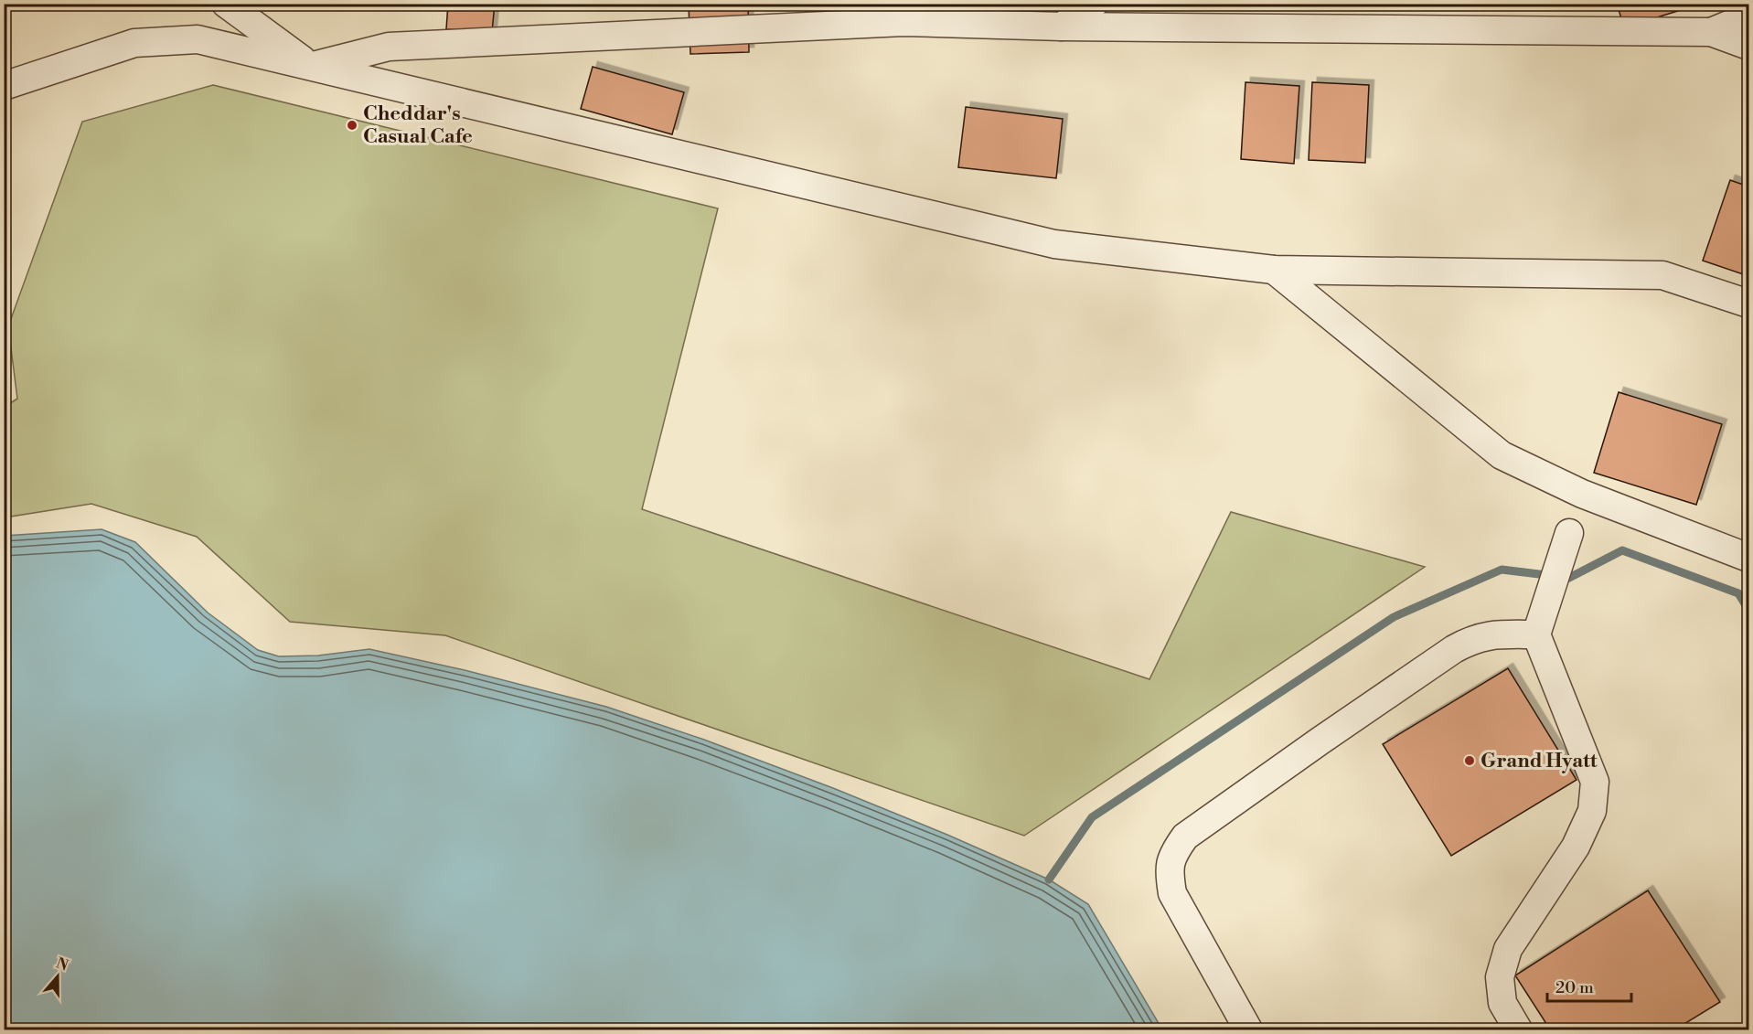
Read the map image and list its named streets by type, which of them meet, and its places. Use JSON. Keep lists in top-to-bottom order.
{
  "places": ["Cheddar's Casual Cafe", "Grand Hyatt"],
  "scale_bar": "20 m",
  "north": "top"
}
